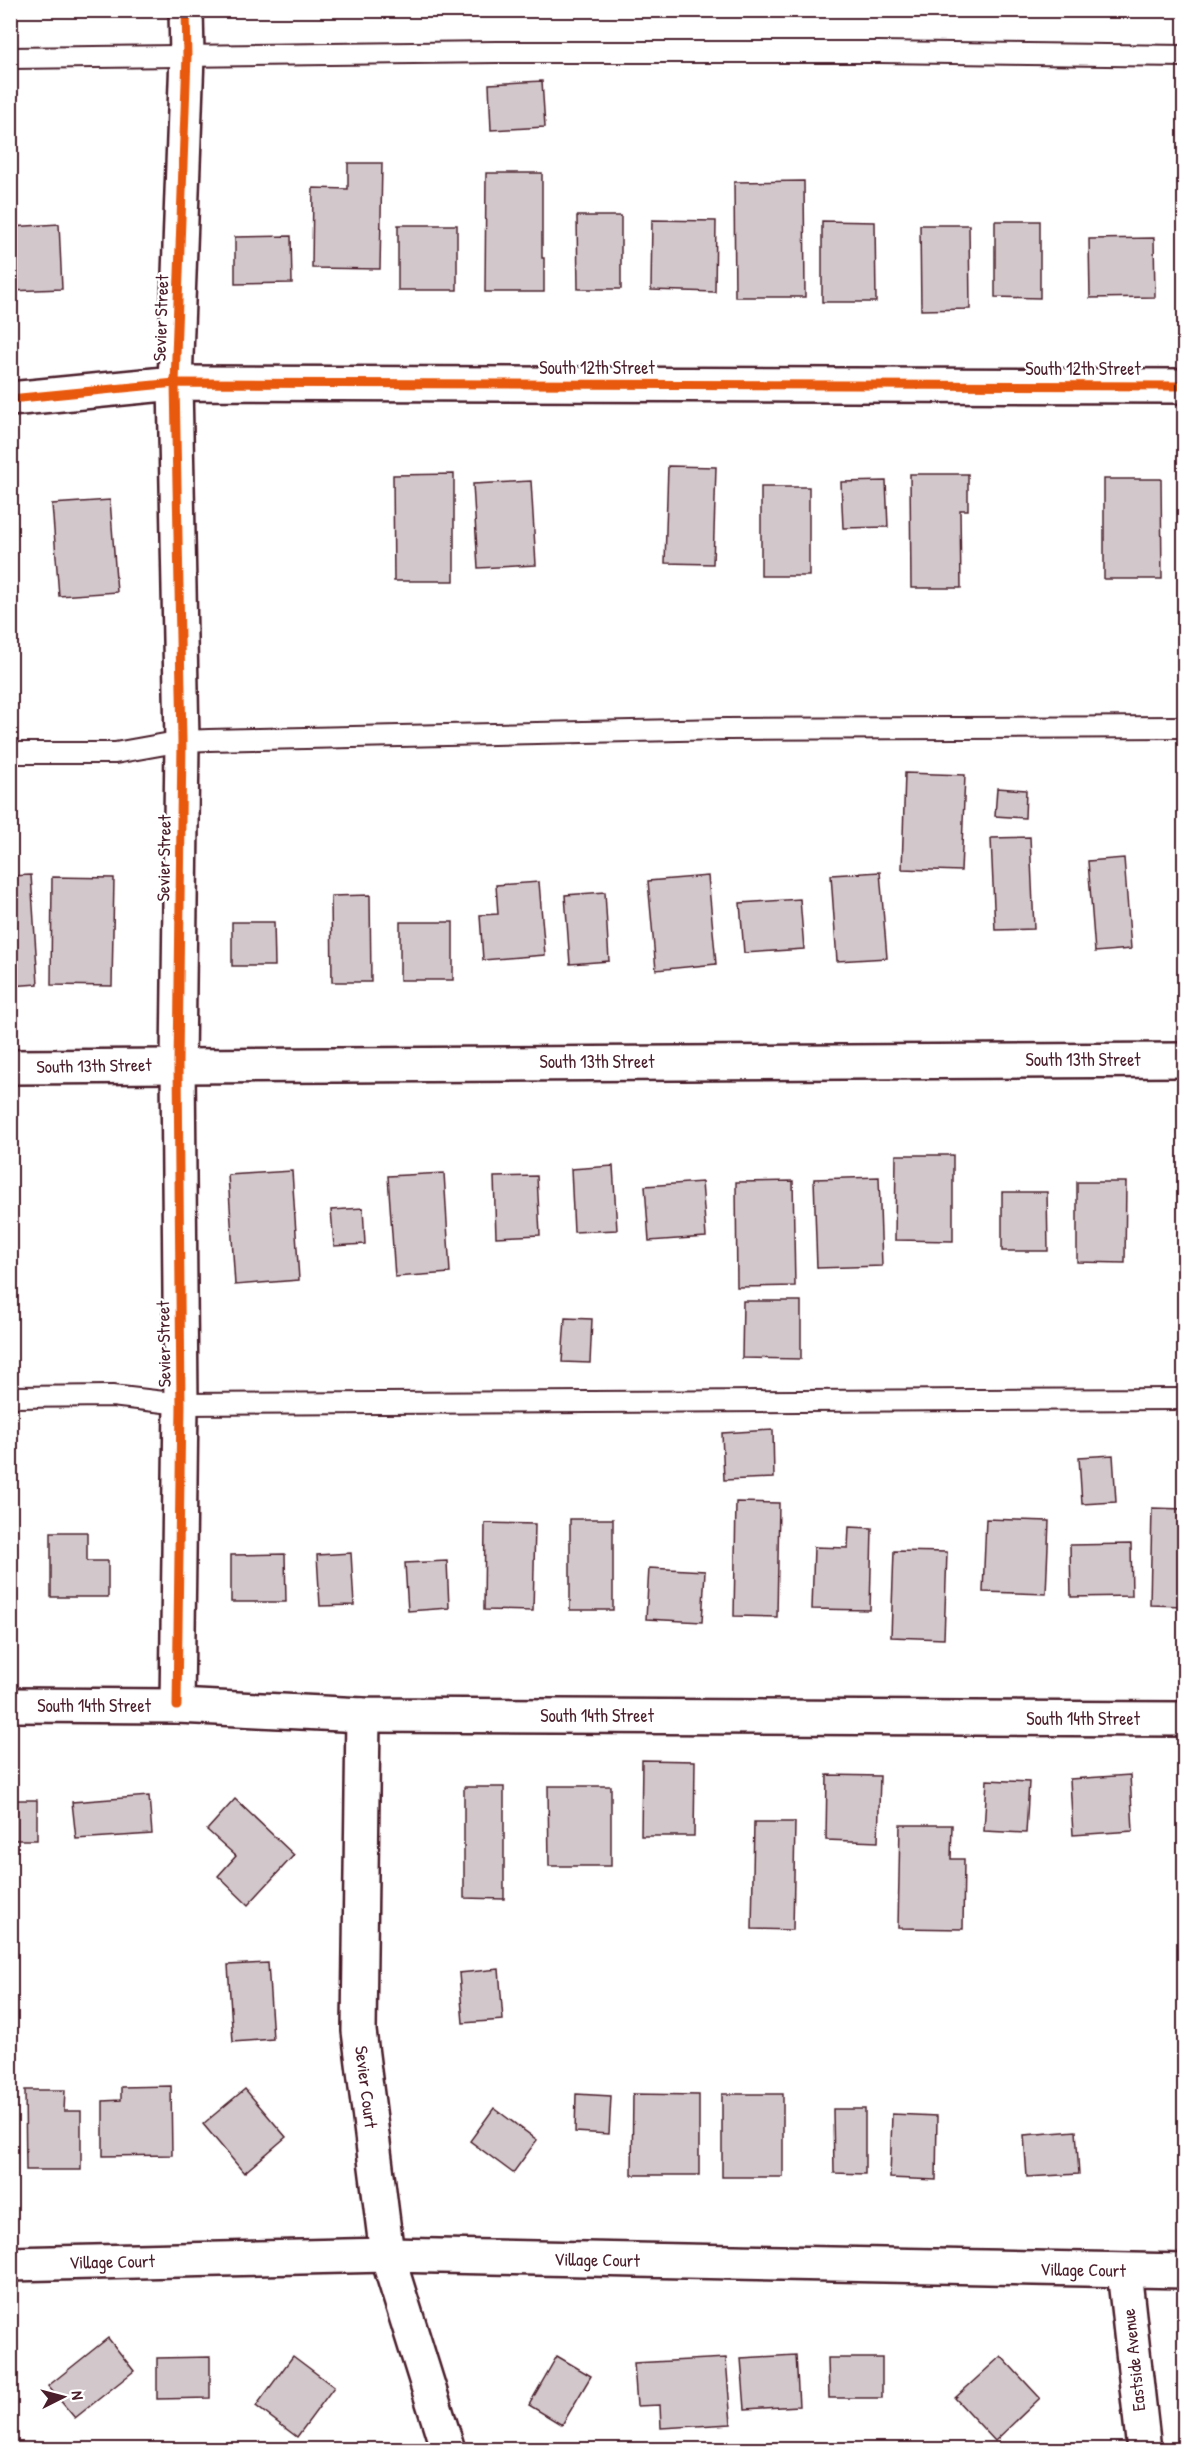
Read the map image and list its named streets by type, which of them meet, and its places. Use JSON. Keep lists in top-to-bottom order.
{
  "streets": {
    "street": [
      "Sevier Street",
      "South 12th Street",
      "South 13th Street",
      "South 14th Street",
      "Sevier Court",
      "Village Court",
      "Eastside Avenue"
    ]
  },
  "crossings": [
    ["Sevier Street", "South 12th Street"],
    ["Sevier Street", "South 13th Street"],
    ["Sevier Street", "South 14th Street"],
    ["South 14th Street", "Sevier Court"],
    ["Sevier Court", "Village Court"],
    ["Village Court", "Eastside Avenue"]
  ],
  "north": "right"
}
